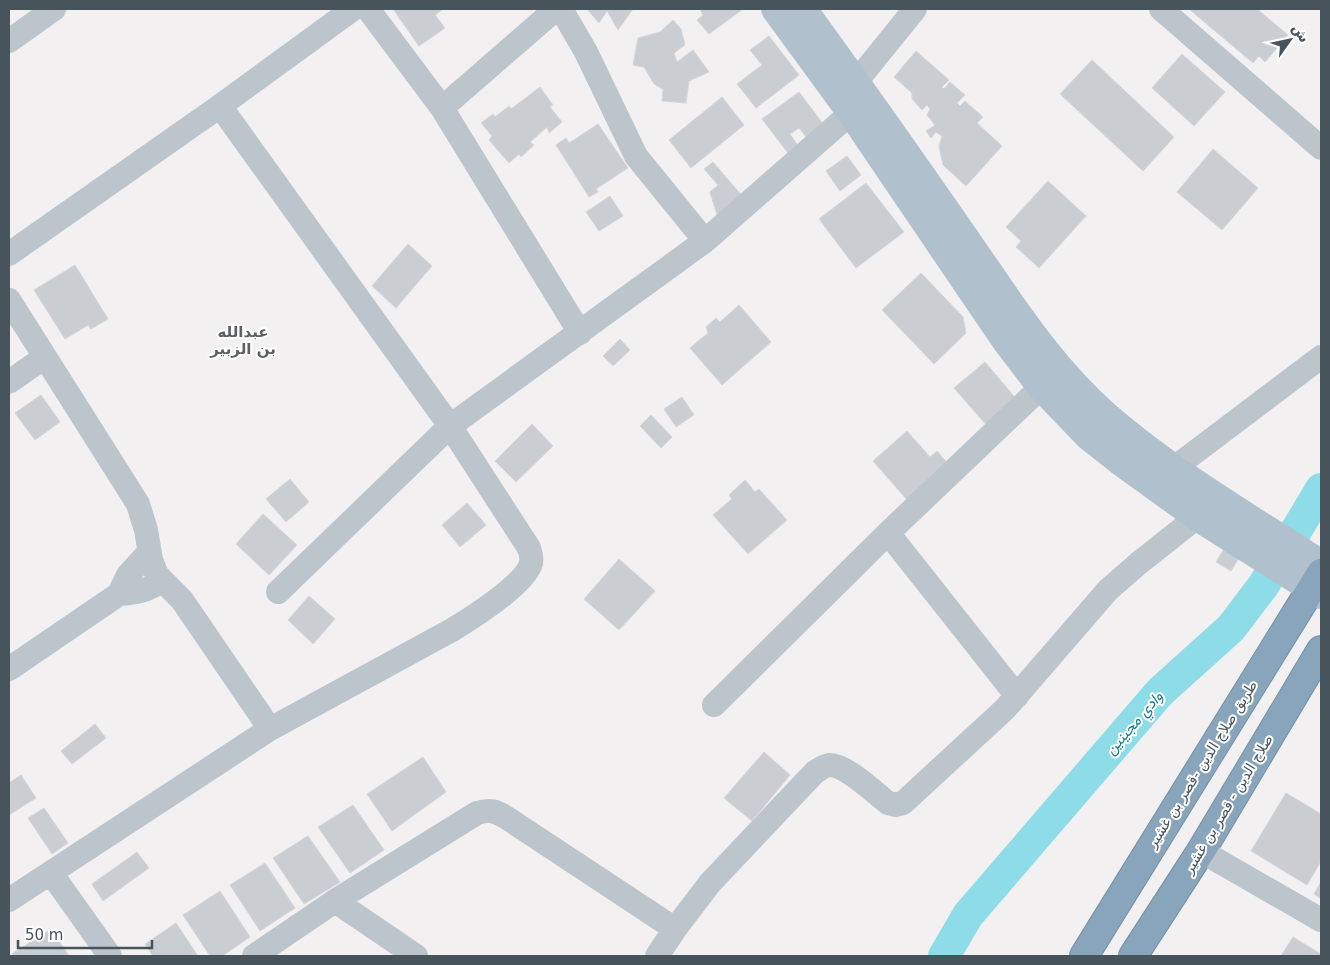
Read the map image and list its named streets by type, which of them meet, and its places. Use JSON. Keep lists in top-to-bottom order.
{
  "streets": {
    "highway": ["طريق صلاح الدين -قصر بن غشير", "صلاح الدين - قصر بن غشير"]
  },
  "districts": ["عبدالله بن الزبير"],
  "water": ["وادي مجينين"],
  "scale_bar": "50 m",
  "north": "top right"
}
